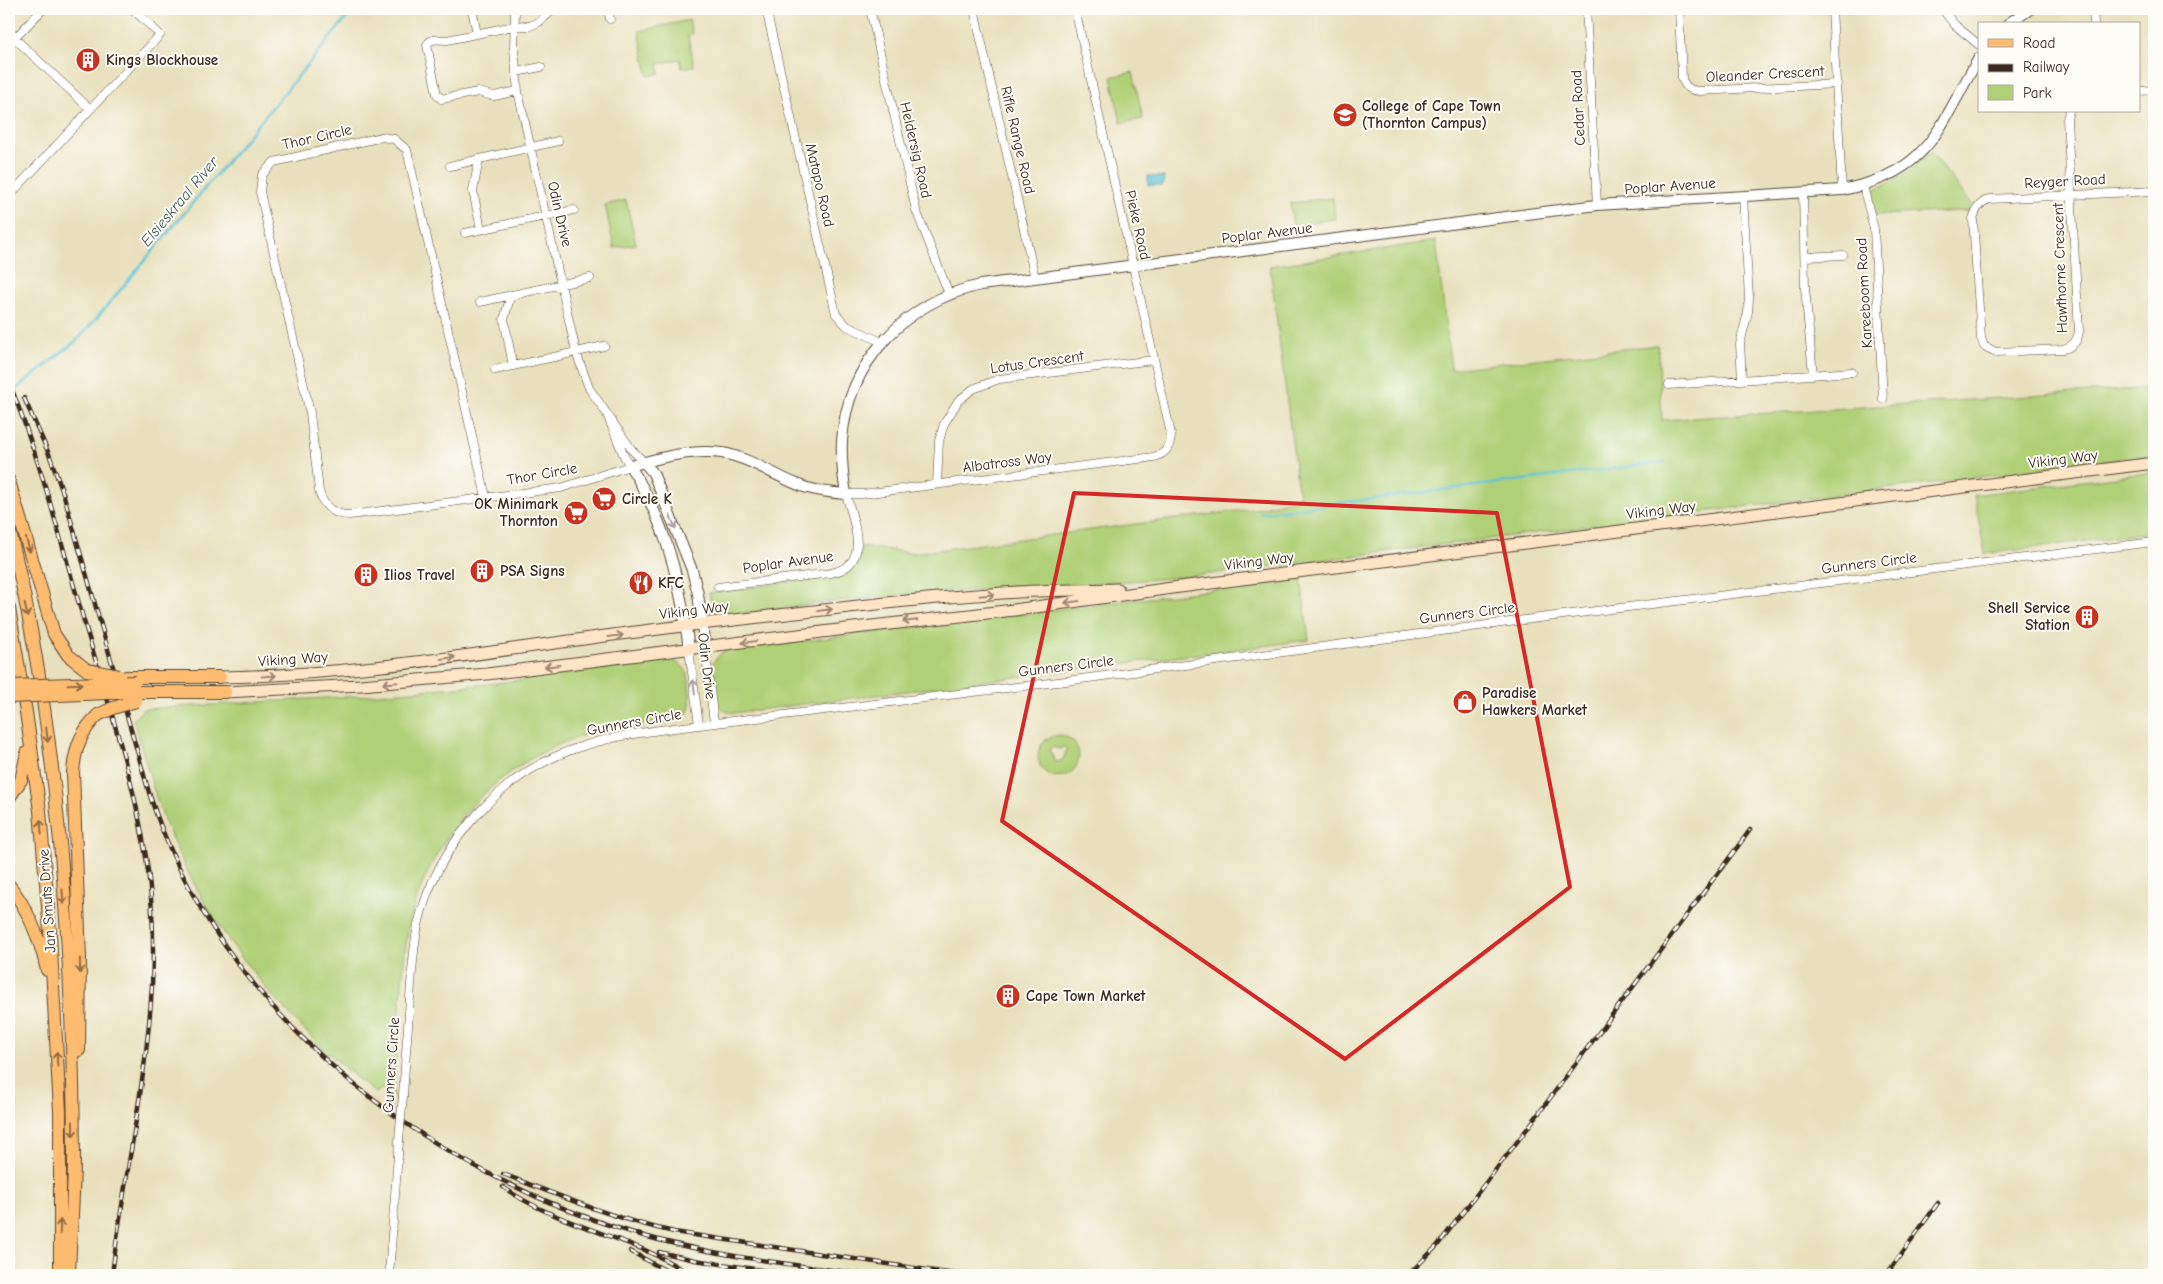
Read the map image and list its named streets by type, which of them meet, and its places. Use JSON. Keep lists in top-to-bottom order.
{
  "streets": {
    "main road": ["Viking Way", "Jan Smuts Drive"],
    "street": [
      "Oleander Crescent",
      "Cedar Road",
      "Thor Circle",
      "Rifle Range Road",
      "Heldersig Road",
      "Reyger Road",
      "Matopo Road",
      "Poplar Avenue",
      "Odin Drive",
      "Pieke Road",
      "Hawthorne Crescent",
      "Kareeboom Road",
      "Lotus Crescent",
      "Albatross Way",
      "Gunners Circle"
    ]
  },
  "crossings": [
    ["Cedar Road", "Poplar Avenue"],
    ["Thor Circle", "Odin Drive"],
    ["Rifle Range Road", "Poplar Avenue"],
    ["Heldersig Road", "Poplar Avenue"],
    ["Reyger Road", "Hawthorne Crescent"],
    ["Matopo Road", "Poplar Avenue"],
    ["Poplar Avenue", "Pieke Road"],
    ["Poplar Avenue", "Kareeboom Road"],
    ["Poplar Avenue", "Albatross Way"],
    ["Odin Drive", "Viking Way"],
    ["Odin Drive", "Gunners Circle"],
    ["Pieke Road", "Lotus Crescent"],
    ["Pieke Road", "Albatross Way"],
    ["Lotus Crescent", "Albatross Way"]
  ],
  "water": ["Elsieskraal River"],
  "places": {
    "building": [
      "Kings Blockhouse",
      "PSA Signs",
      "Ilios Travel",
      "Shell Service Station",
      "Cape Town Market"
    ],
    "school or university": ["College of Cape Town (Thornton Campus)"],
    "supermarket": ["Circle K", "OK Minimark Thornton"],
    "restaurant": ["KFC"],
    "shop": ["Paradise Hawkers Market"]
  },
  "legend": ["Road", "Railway", "Park"]
}
